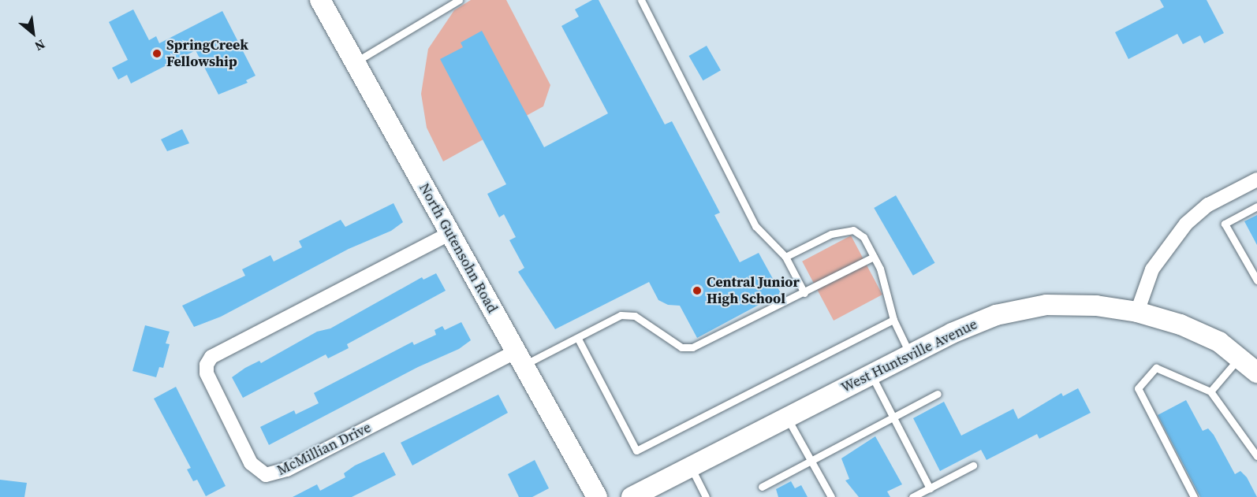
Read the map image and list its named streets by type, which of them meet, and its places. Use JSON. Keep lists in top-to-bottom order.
{
  "streets": {
    "main road": ["North Gutensohn Road", "West Huntsville Avenue"],
    "street": ["McMillian Drive"]
  },
  "crossings": [
    ["North Gutensohn Road", "McMillian Drive"]
  ],
  "places": ["SpringCreek Fellowship", "Central Junior High School"],
  "north": "bottom right"
}
